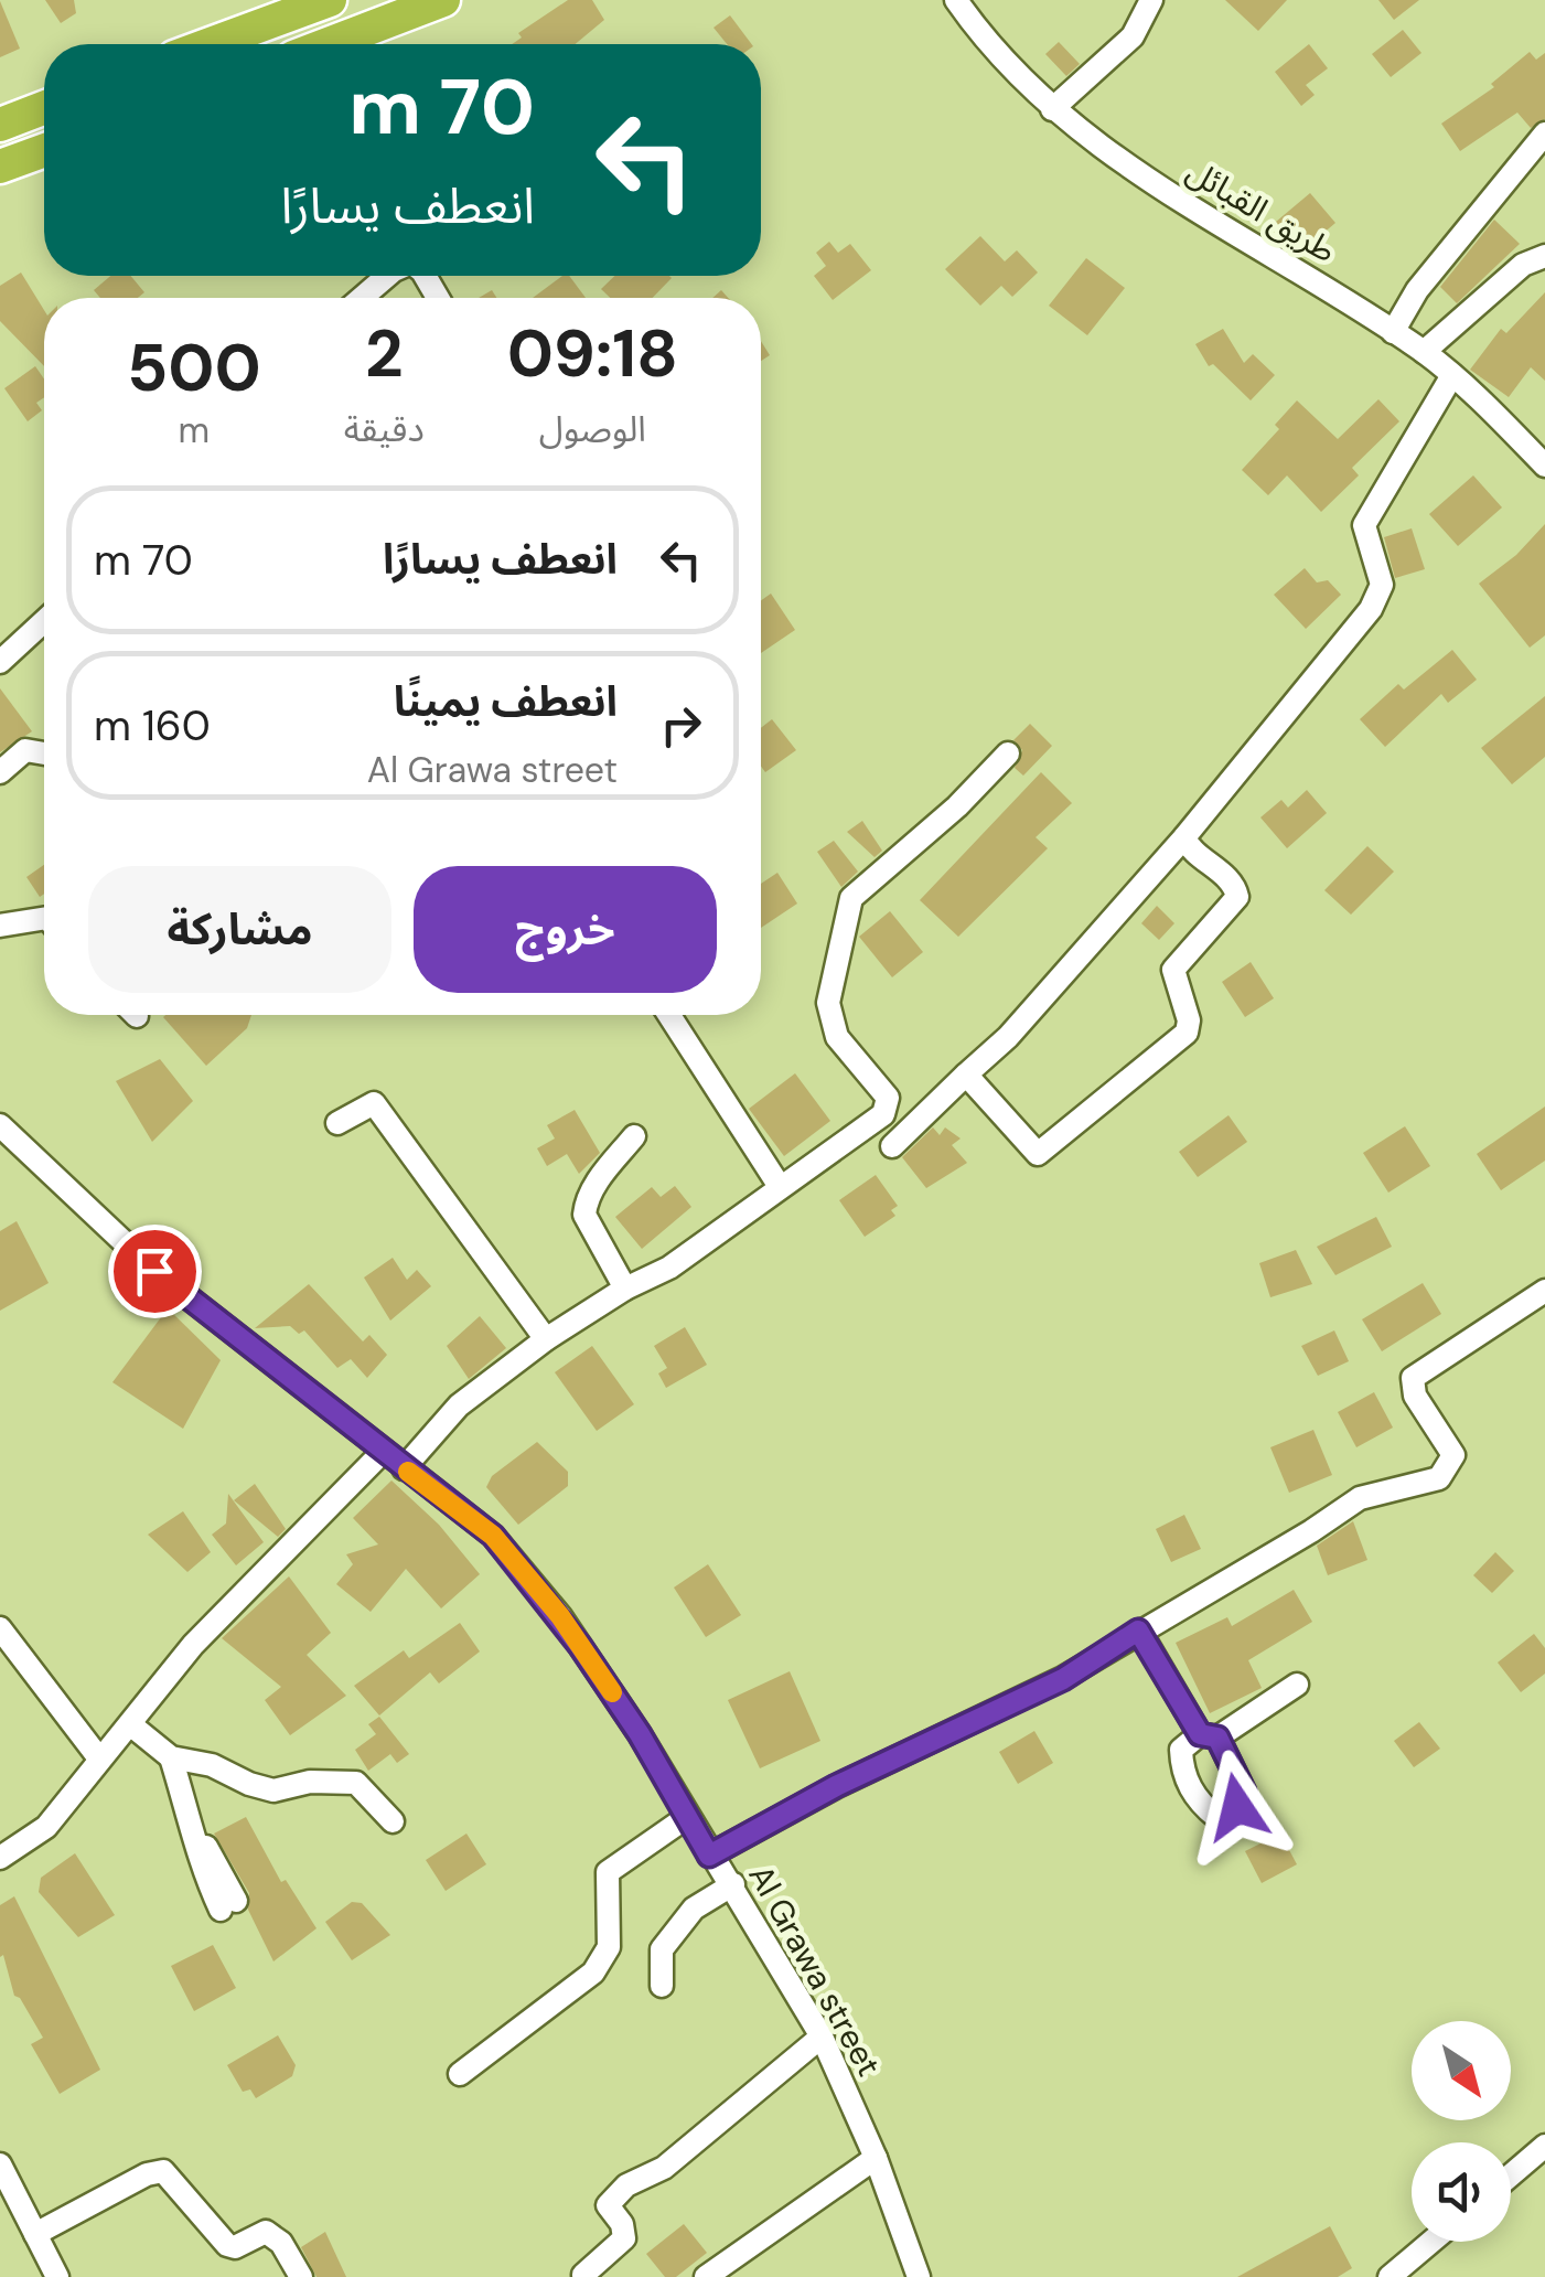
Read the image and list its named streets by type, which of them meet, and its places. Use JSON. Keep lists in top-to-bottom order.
{
  "streets": {
    "street": ["طريق القبائل", "Al Grawa street"]
  },
  "north": "bottom right",
  "page": {
    "turn": ["70 m", "انعطف يسارًا"],
    "eta": [
      "09:18",
      "الوصول",
      "2",
      "دقيقة",
      "500",
      "m"
    ],
    "list": [
      {
        "name": "انعطف يسارًا",
        "value": "70 m"
      },
      {
        "name": "انعطف يمينًا",
        "note": "Al Grawa street",
        "value": "160 m"
      }
    ],
    "buttons": ["خروج", "مشاركة"]
  }
}
